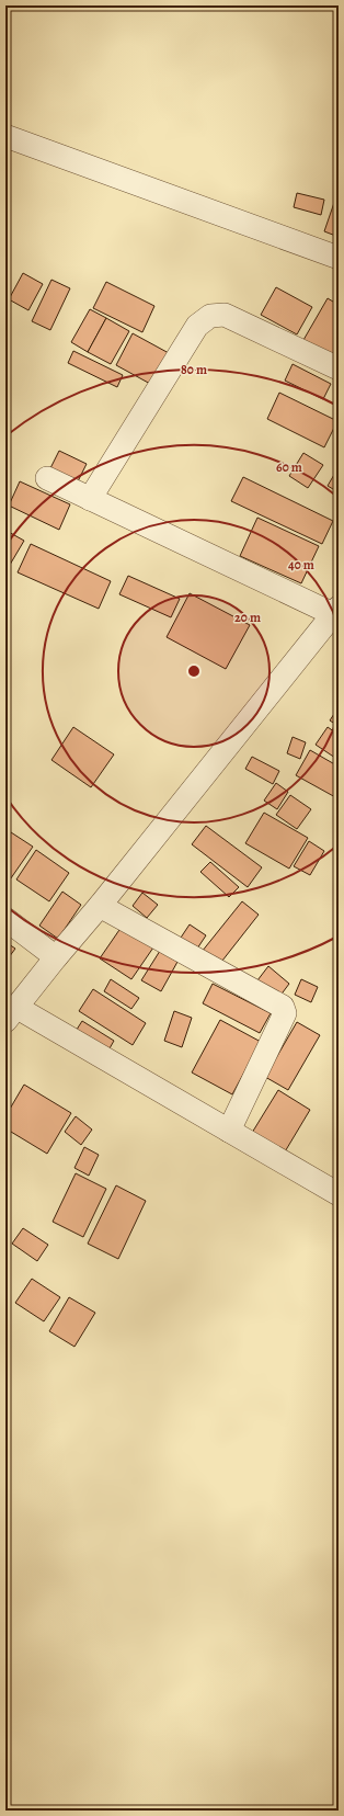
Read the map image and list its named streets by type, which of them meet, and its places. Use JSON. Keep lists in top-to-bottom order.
{
  "rings": [
    "80 m",
    "60 m",
    "40 m",
    "20 m"
  ]
}
